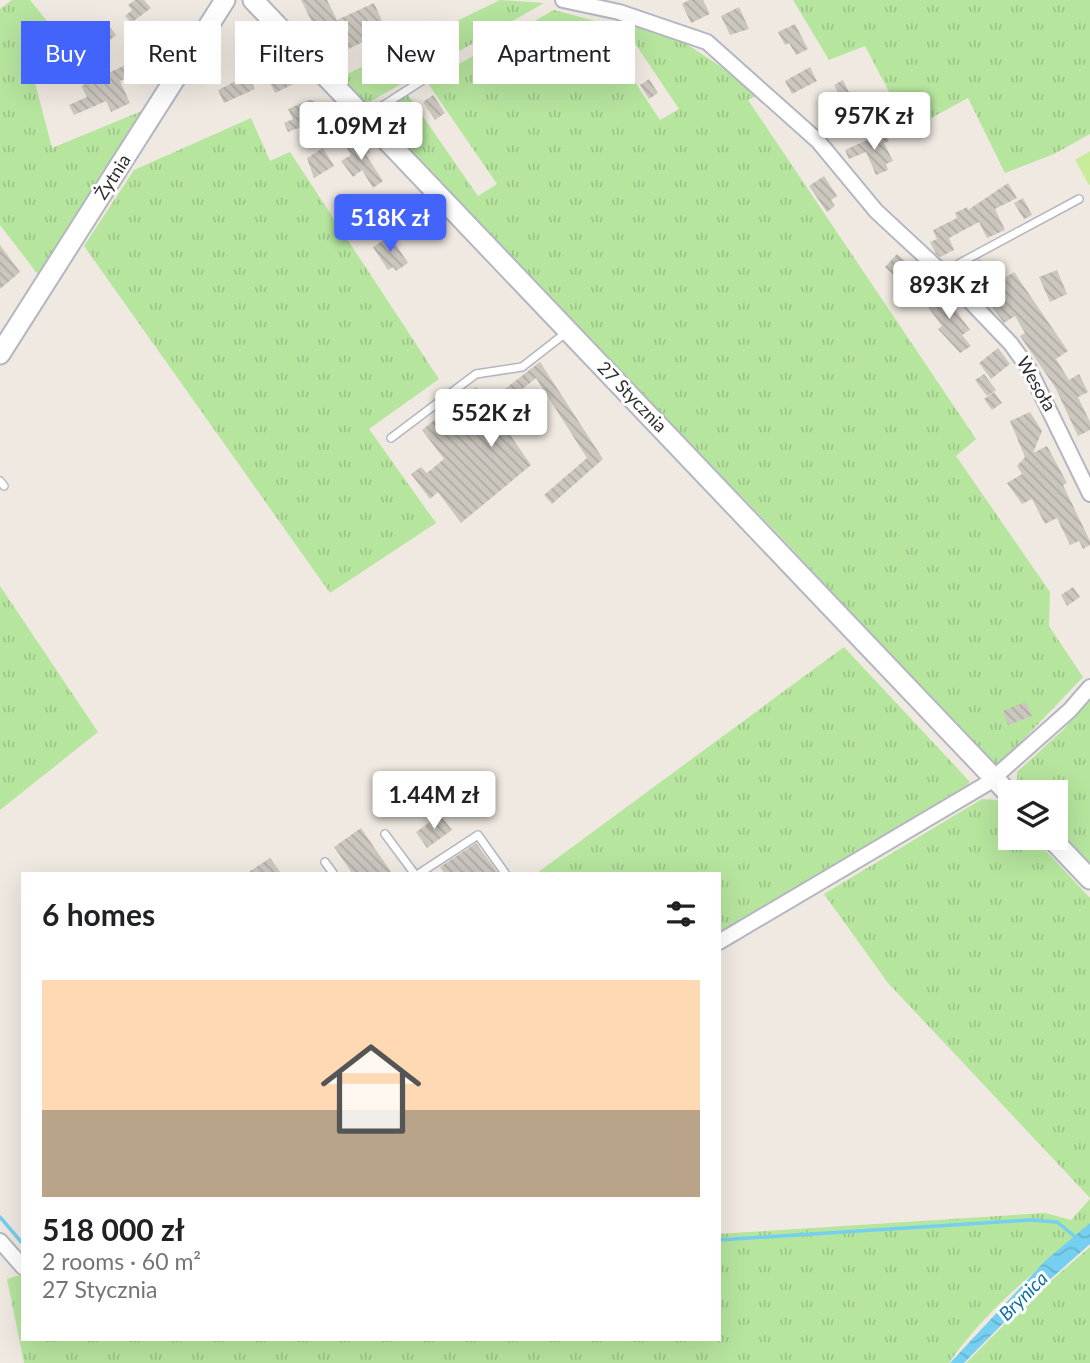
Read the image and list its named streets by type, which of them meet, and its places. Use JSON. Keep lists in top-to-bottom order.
{
  "streets": {
    "street": ["Żytnia", "Wesoła", "27 Stycznia"]
  },
  "water": ["Brynica"],
  "page": {
    "chip": [
      "Buy",
      "Rent",
      "Filters",
      "New",
      "Apartment"
    ],
    "price": [
      "957K zł",
      "1.09M zł",
      "518K zł",
      "893K zł",
      "552K zł",
      "1.44M zł"
    ],
    "heading": "6 homes",
    "list": [
      {
        "name": "518 000 zł",
        "note": "2 rooms · 60 m² · 27 Stycznia"
      }
    ]
  }
}
